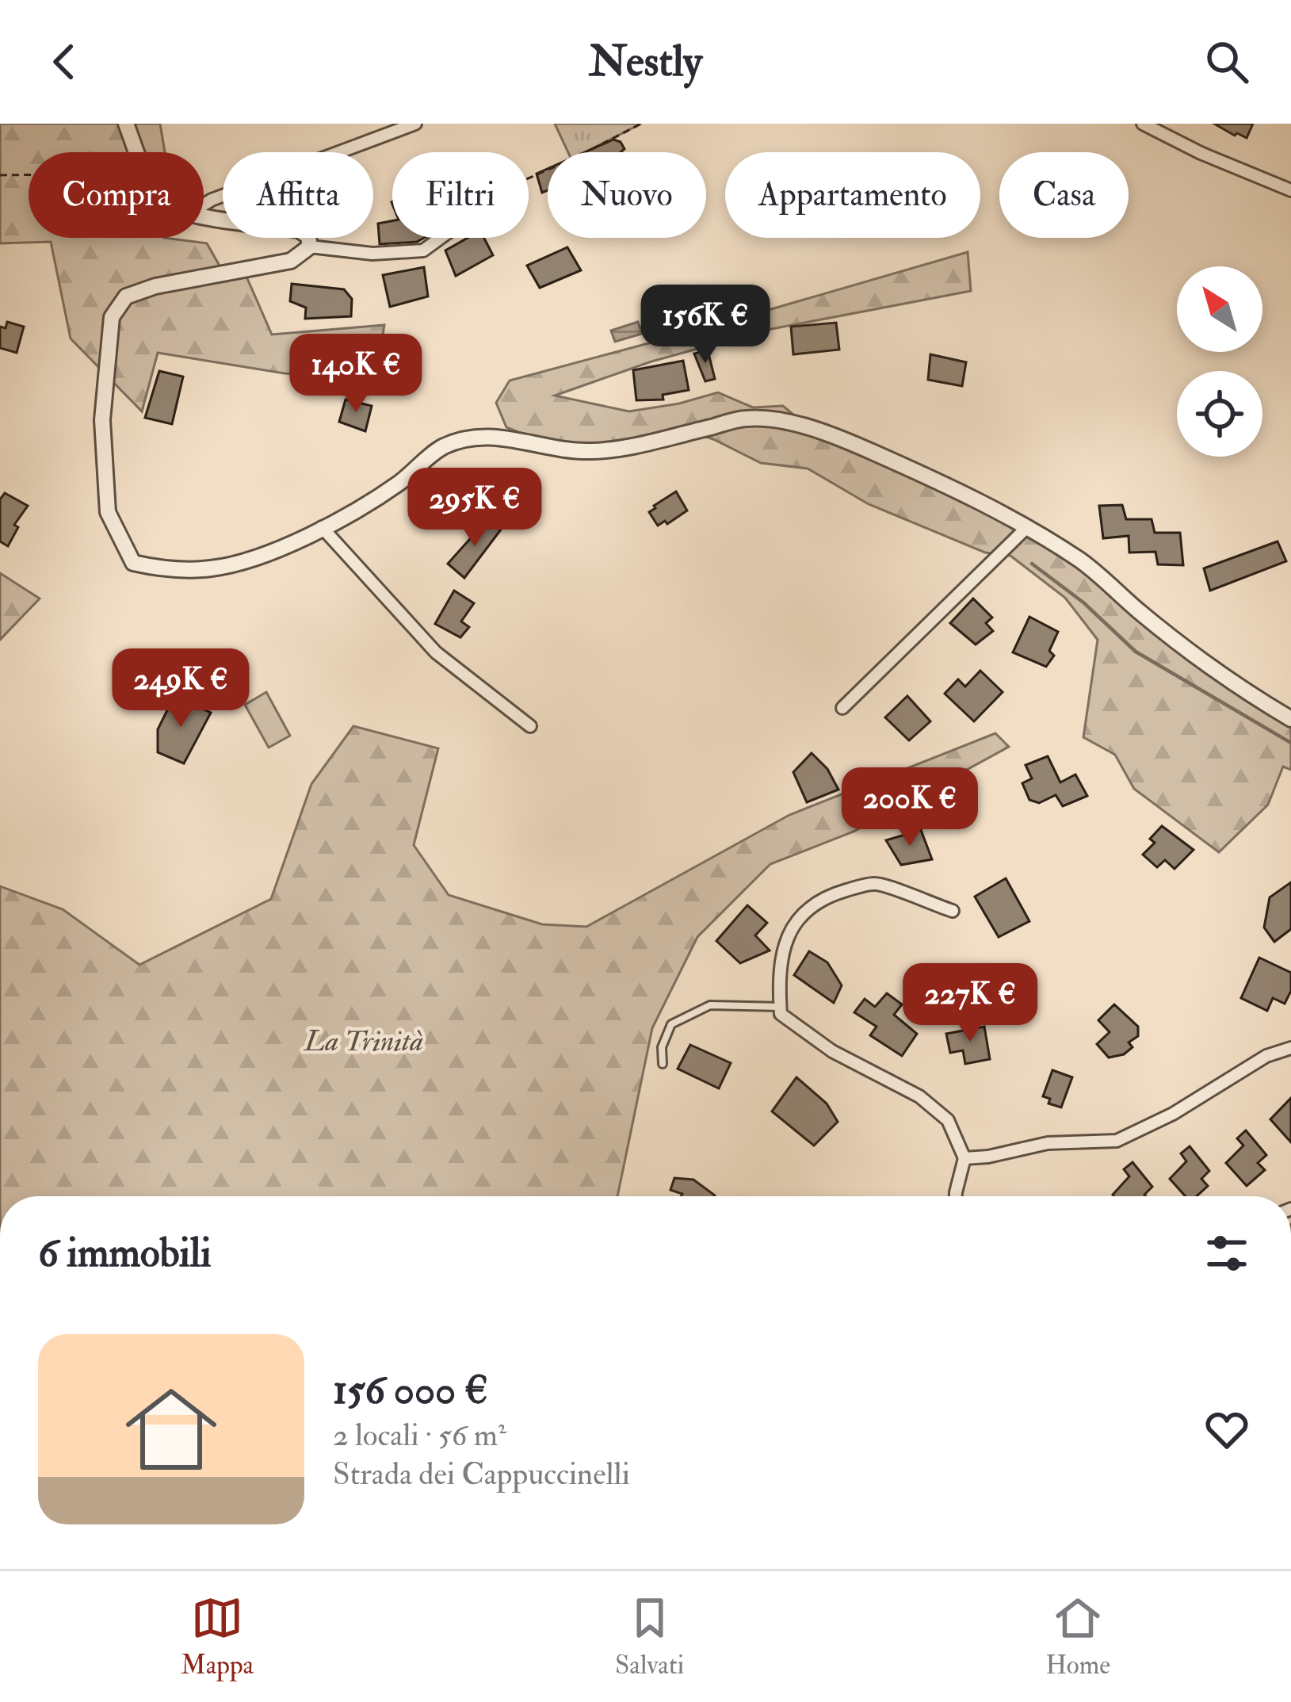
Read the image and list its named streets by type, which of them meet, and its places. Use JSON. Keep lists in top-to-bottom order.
{
  "parks": ["La Trinità"],
  "north": "top left",
  "page": {
    "header": "Nestly",
    "chip": [
      "Compra",
      "Affitta",
      "Filtri",
      "Nuovo",
      "Appartamento",
      "Casa"
    ],
    "price": [
      "156K €",
      "140K €",
      "295K €",
      "249K €",
      "200K €",
      "227K €"
    ],
    "heading": "6 immobili",
    "list": [
      {
        "name": "156 000 €",
        "note": "2 locali · 56 m² · Strada dei Cappuccinelli"
      }
    ],
    "tabs": ["Mappa", "Salvati", "Home"]
  }
}
